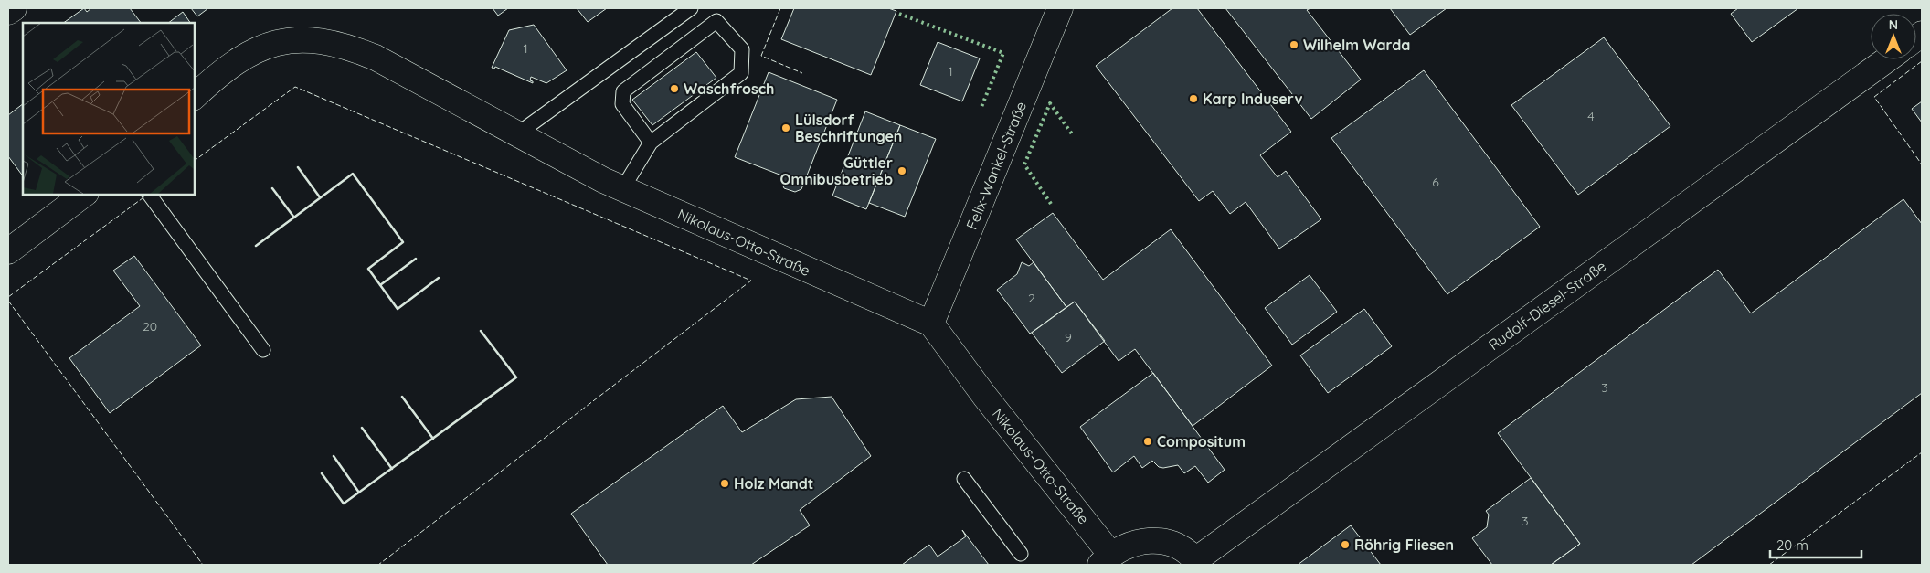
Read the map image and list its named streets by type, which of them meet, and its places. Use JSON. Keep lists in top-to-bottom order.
{
  "streets": {
    "street": ["Felix-Wankel-Straße", "Nikolaus-Otto-Straße", "Rudolf-Diesel-Straße"]
  },
  "crossings": [
    ["Felix-Wankel-Straße", "Nikolaus-Otto-Straße"]
  ],
  "places": [
    "Wilhelm Warda",
    "Waschfrosch",
    "Karp Induserv",
    "Lülsdorf Beschriftungen",
    "Güttler Omnibusbetrieb",
    "Compositum",
    "Holz Mandt",
    "Röhrig Fliesen"
  ],
  "house_numbers": [
    "1",
    "1",
    "4",
    "6",
    "2",
    "20",
    "9",
    "3",
    "3"
  ],
  "scale_bar": "20 m",
  "north": "top"
}
